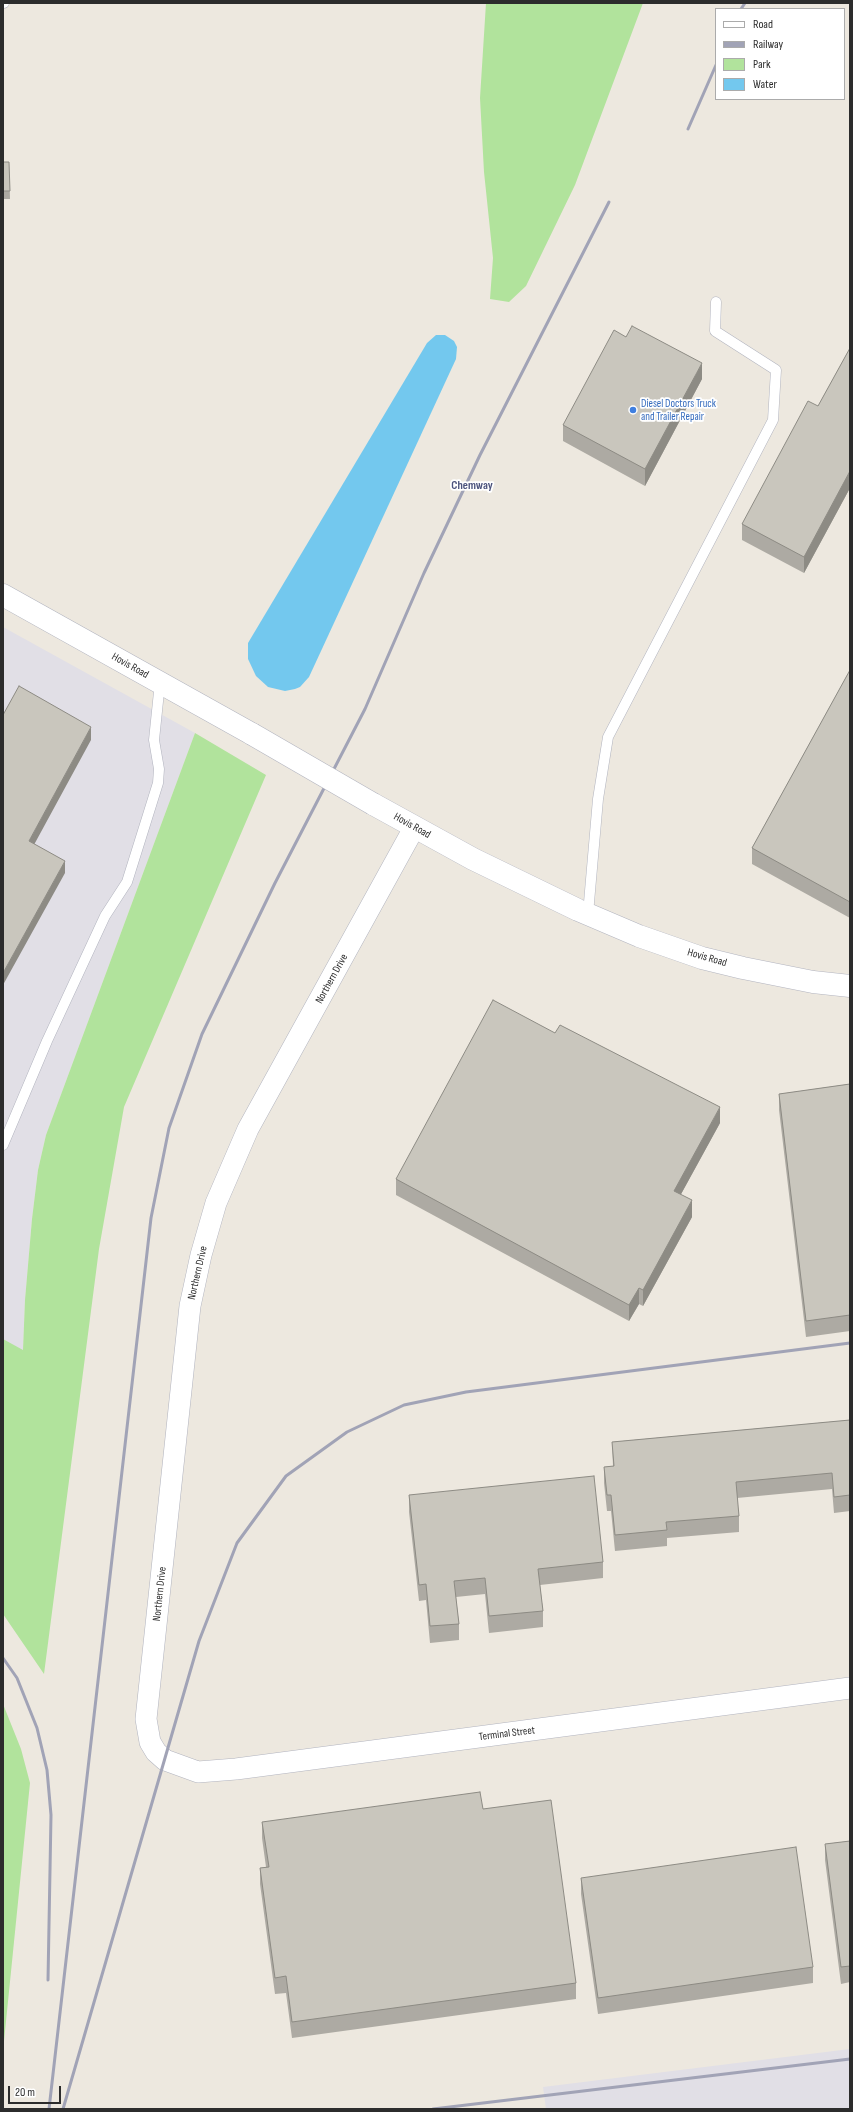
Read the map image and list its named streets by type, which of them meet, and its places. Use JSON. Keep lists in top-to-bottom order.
{
  "streets": {
    "street": ["Hovis Road", "Northern Drive", "Terminal Street"]
  },
  "crossings": [
    ["Hovis Road", "Northern Drive"],
    ["Northern Drive", "Terminal Street"]
  ],
  "districts": ["Chemway"],
  "places": ["Diesel Doctors Truck and Trailer Repair"],
  "legend": [
    "Road",
    "Railway",
    "Park",
    "Water"
  ],
  "scale_bar": "20 m"
}
